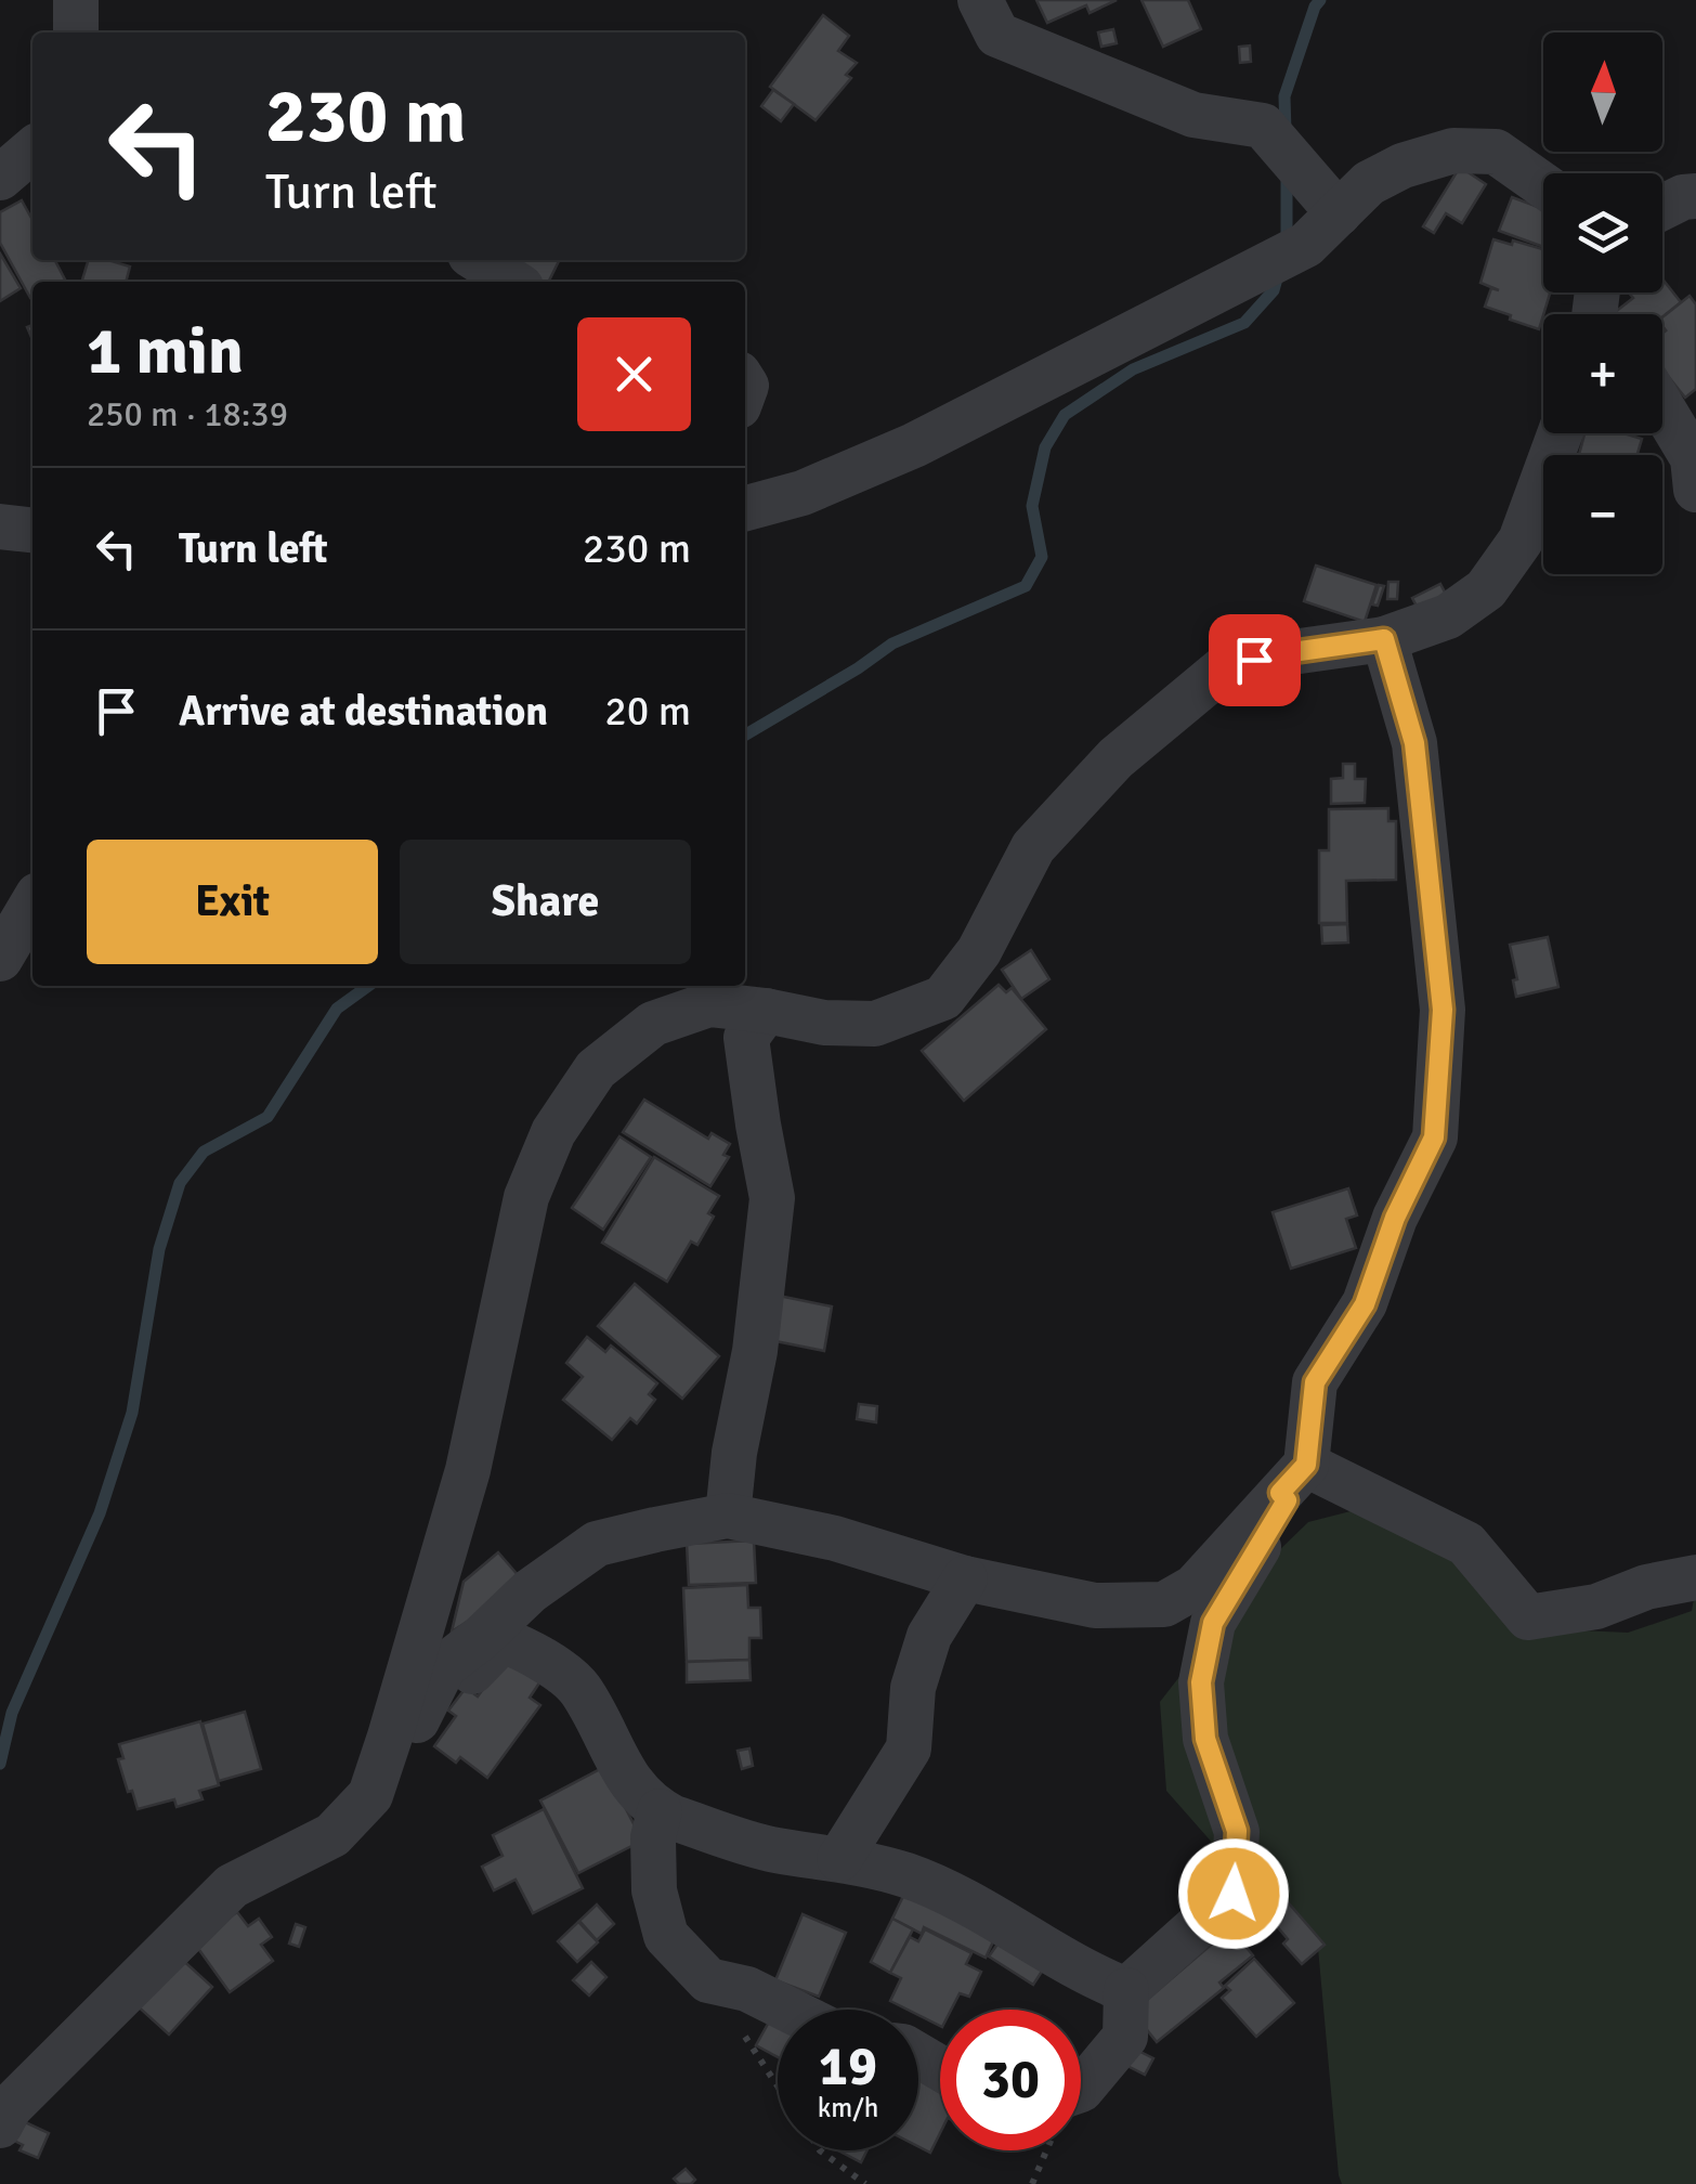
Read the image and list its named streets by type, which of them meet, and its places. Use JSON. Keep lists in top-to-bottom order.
{
  "north": "top",
  "page": {
    "map_buttons": ["+", "−"],
    "turn": ["230 m", "Turn left"],
    "heading": ["1 min", "250 m · 18:39"],
    "list": [
      {
        "name": "Turn left",
        "value": "230 m"
      },
      {
        "name": "Arrive at destination",
        "value": "20 m"
      }
    ],
    "buttons": ["Exit", "Share"],
    "speed": "19 km/h",
    "limit": "30"
  }
}
